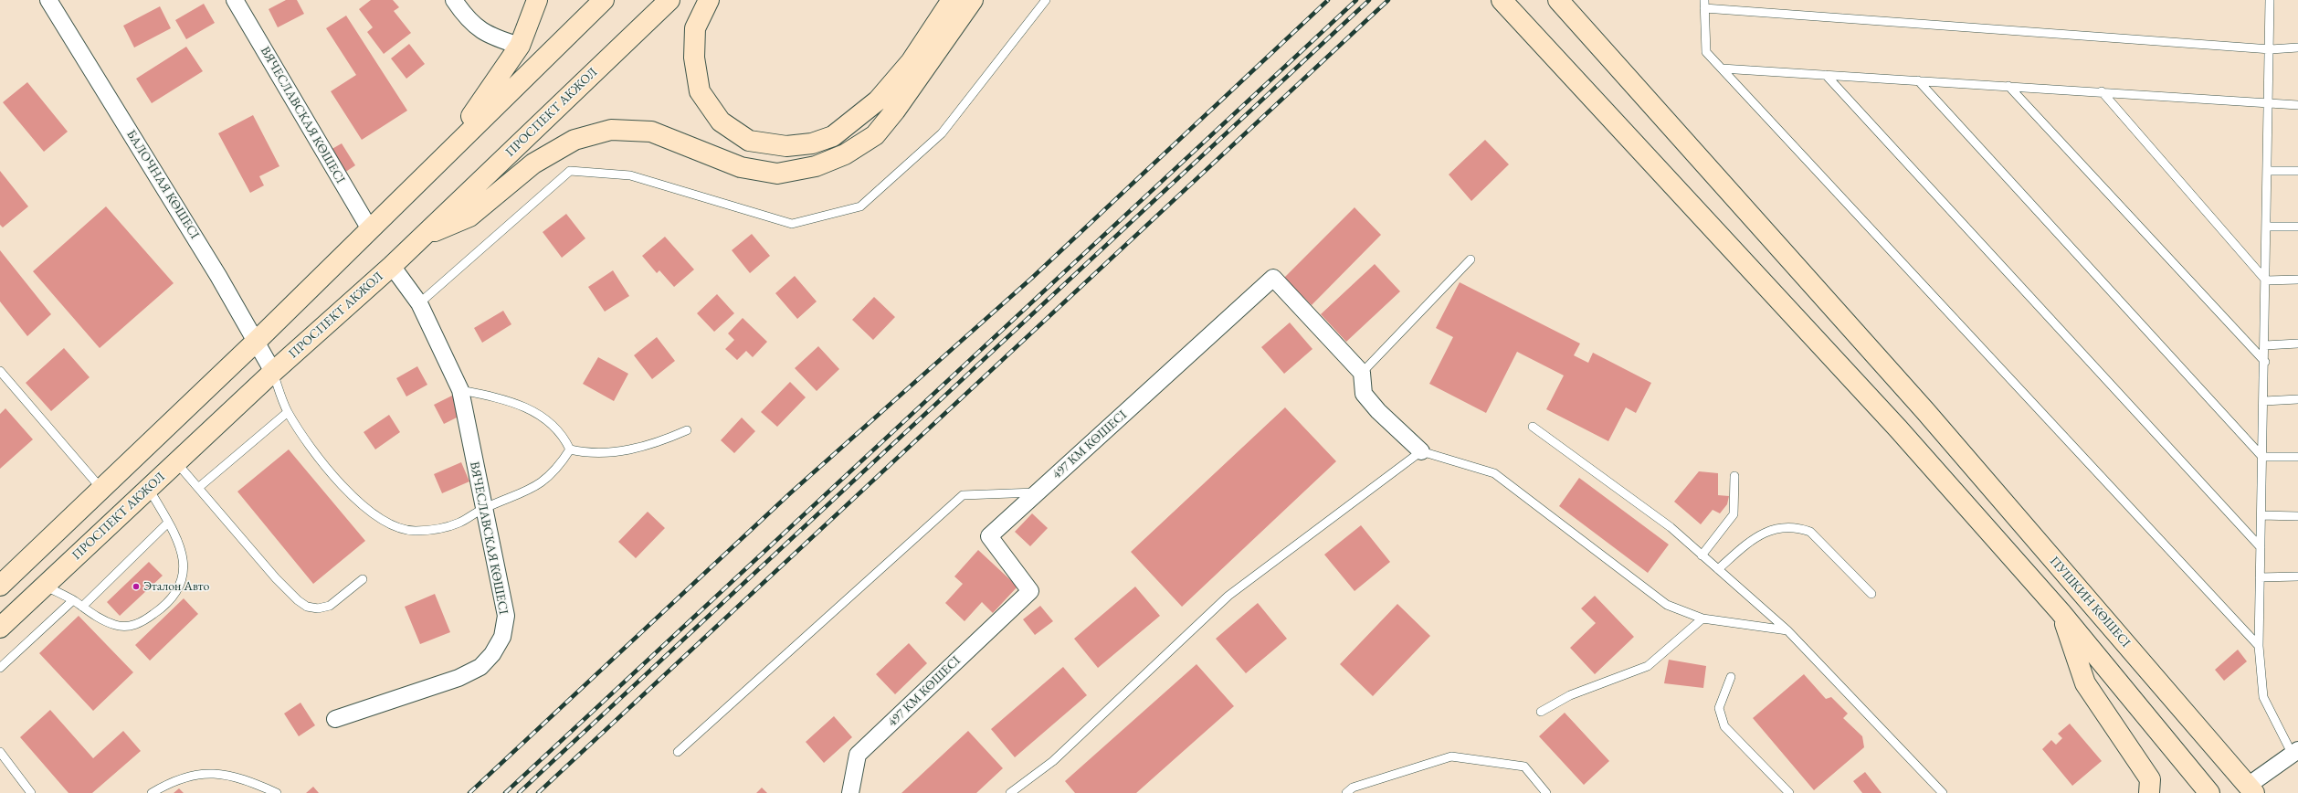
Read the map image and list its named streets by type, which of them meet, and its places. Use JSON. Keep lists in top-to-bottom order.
{
  "streets": {
    "main road": ["ПРОСПЕКТ АКЖОЛ", "ПУШКИН КӨШЕСІ"],
    "street": ["ВЯЧЕСЛАВСКАЯ КӨШЕСІ", "БАЛОЧНАЯ КӨШЕСІ", "497 КМ КӨШЕСІ"]
  },
  "crossings": [
    ["ПРОСПЕКТ АКЖОЛ", "ВЯЧЕСЛАВСКАЯ КӨШЕСІ"],
    ["ПРОСПЕКТ АКЖОЛ", "БАЛОЧНАЯ КӨШЕСІ"]
  ],
  "places": ["Эталон Авто"]
}
